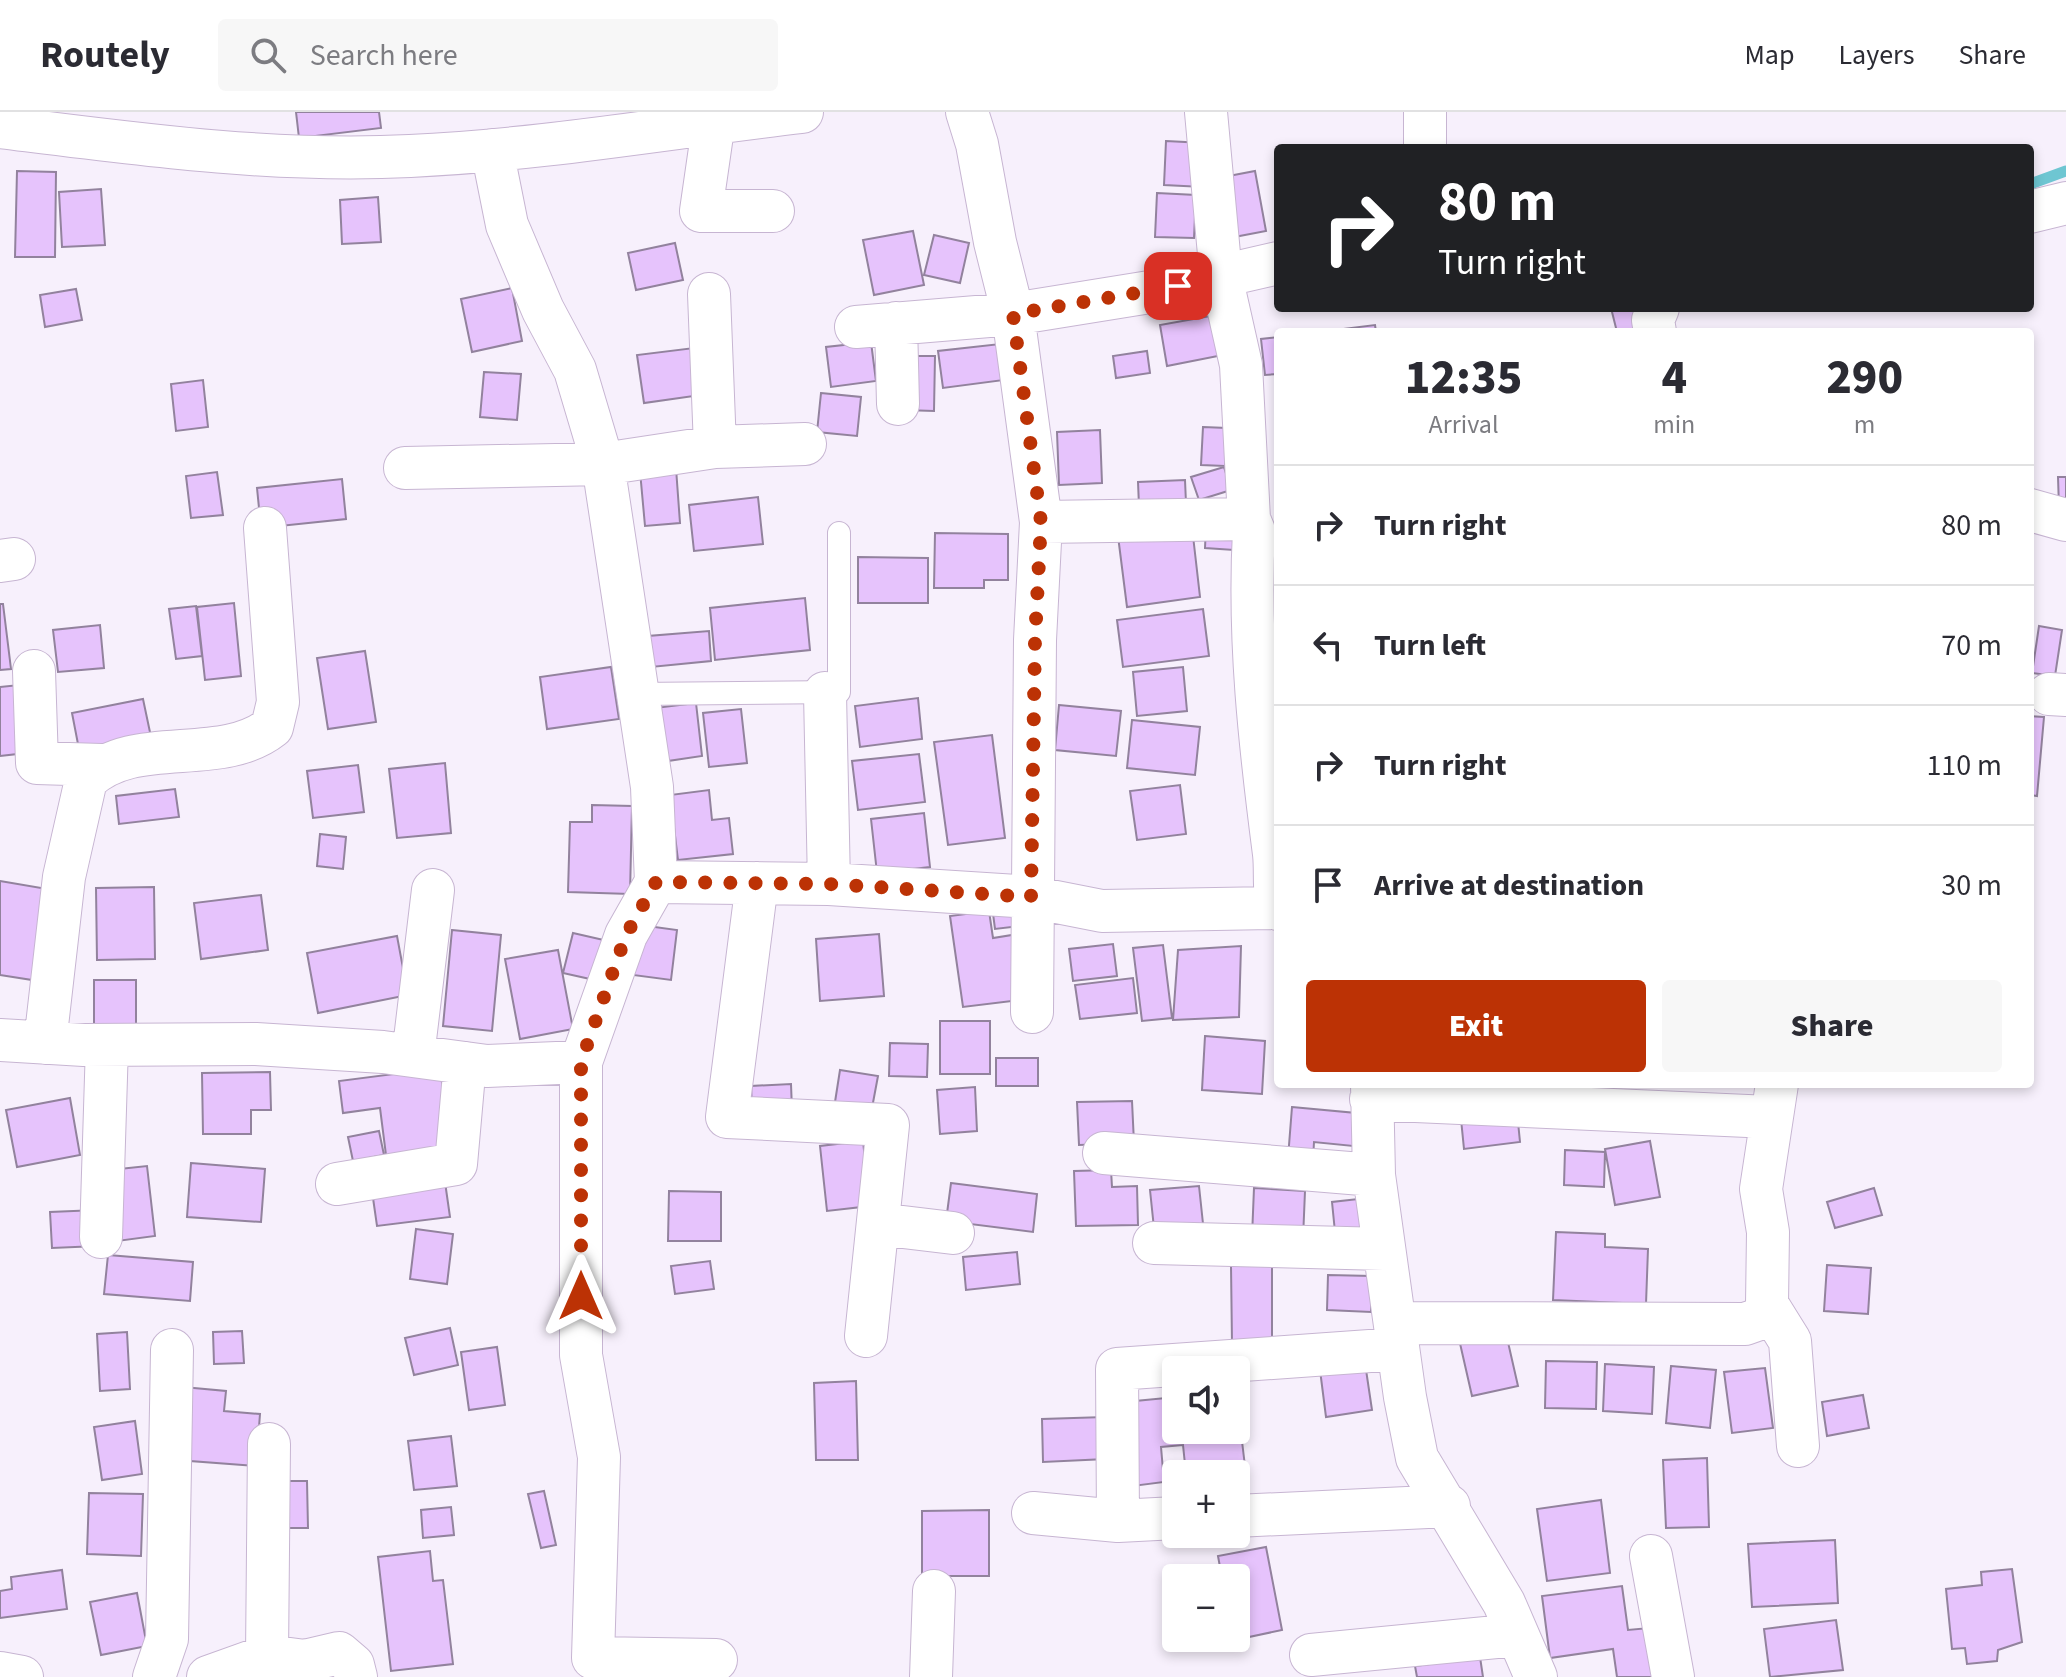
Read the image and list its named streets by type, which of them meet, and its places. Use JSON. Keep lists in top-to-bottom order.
{
  "page": {
    "header": "Routely",
    "search": "Search here",
    "nav": ["Map", "Layers", "Share"],
    "turn": ["80 m", "Turn right"],
    "eta": [
      "12:35",
      "Arrival",
      "4",
      "min",
      "290",
      "m"
    ],
    "list": [
      {
        "name": "Turn right",
        "value": "80 m"
      },
      {
        "name": "Turn left",
        "value": "70 m"
      },
      {
        "name": "Turn right",
        "value": "110 m"
      },
      {
        "name": "Arrive at destination",
        "value": "30 m"
      }
    ],
    "buttons": ["Exit", "Share"],
    "map_buttons": ["+", "−"]
  }
}
